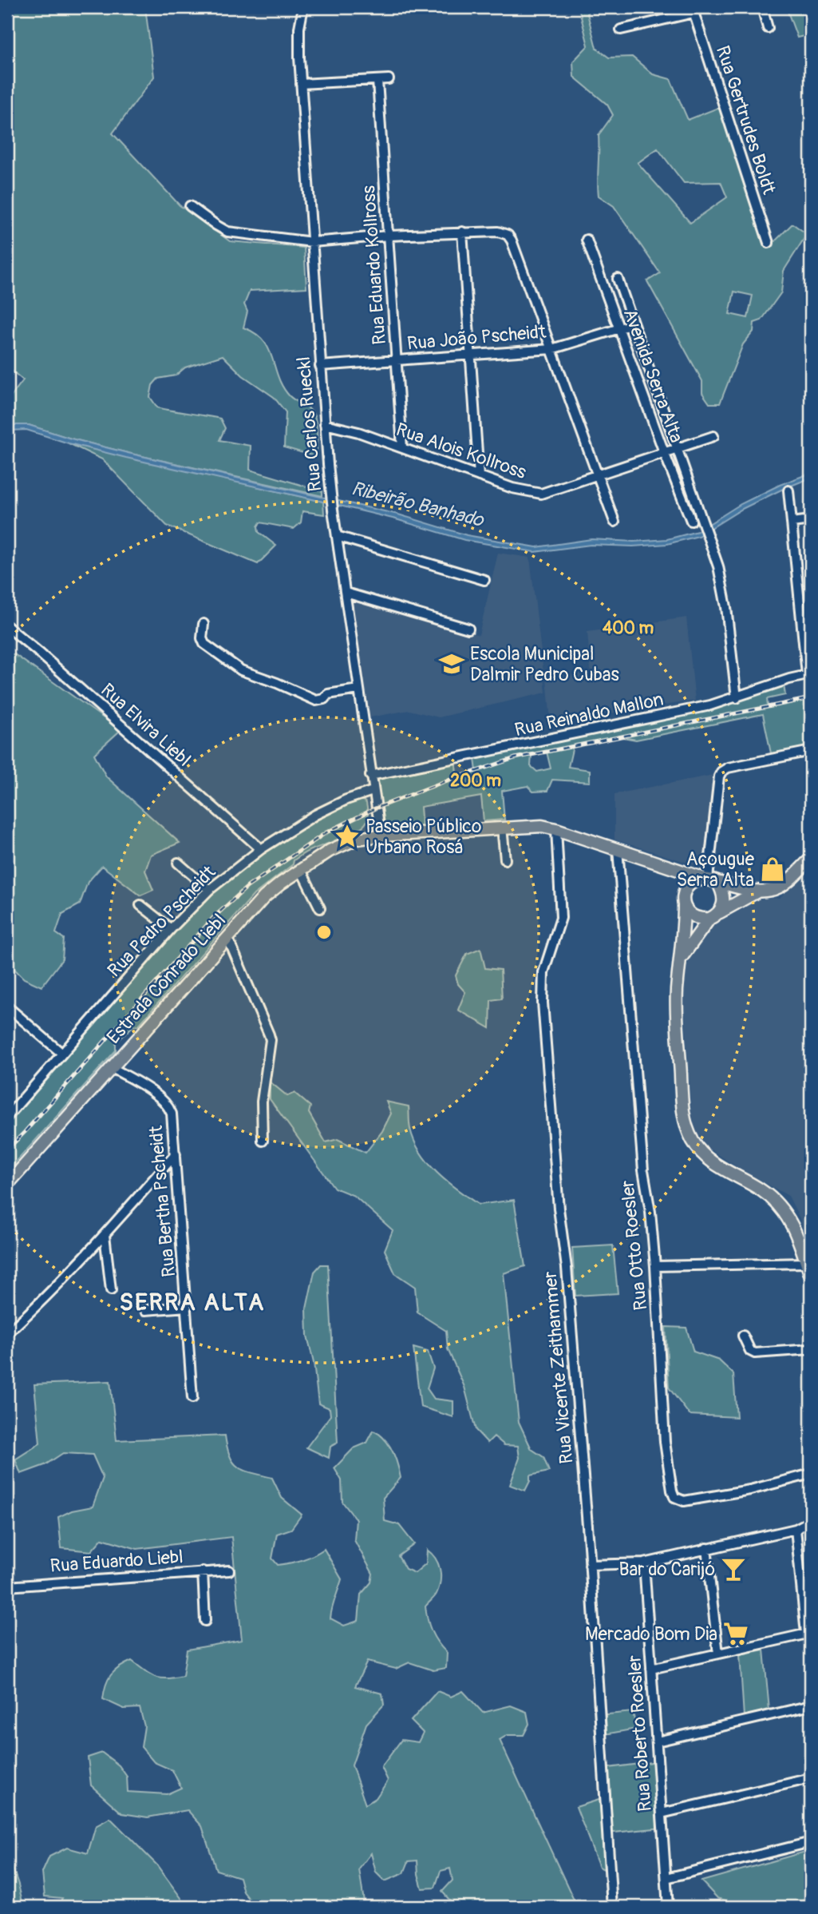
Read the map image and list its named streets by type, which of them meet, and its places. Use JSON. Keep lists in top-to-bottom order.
{
  "streets": {
    "main road": ["Estrada Conrado Liebl"],
    "street": [
      "Rua Gertrudes Boldt",
      "Rua Eduardo Kollross",
      "Rua João Pscheidt",
      "Avenida Serra Alta",
      "Rua Carlos Rueckl",
      "Rua Alois Kollross",
      "Rua Reinaldo Mallon",
      "Rua Elvira Liebl",
      "Rua Pedro Pscheidt",
      "Rua Bertha Pscheidt",
      "Rua Otto Roesler",
      "Rua Vicente Zeithammer",
      "Rua Eduardo Liebl",
      "Rua Roberto Roesler"
    ]
  },
  "crossings": [
    ["Rua Eduardo Kollross", "Rua João Pscheidt"],
    ["Rua Eduardo Kollross", "Rua Alois Kollross"],
    ["Rua João Pscheidt", "Avenida Serra Alta"],
    ["Rua João Pscheidt", "Rua Carlos Rueckl"],
    ["Avenida Serra Alta", "Rua Alois Kollross"],
    ["Avenida Serra Alta", "Rua Reinaldo Mallon"],
    ["Rua Carlos Rueckl", "Rua Alois Kollross"],
    ["Rua Carlos Rueckl", "Rua Reinaldo Mallon"],
    ["Rua Carlos Rueckl", "Rua Pedro Pscheidt"],
    ["Rua Carlos Rueckl", "Estrada Conrado Liebl"],
    ["Rua Elvira Liebl", "Rua Pedro Pscheidt"],
    ["Estrada Conrado Liebl", "Rua Bertha Pscheidt"],
    ["Estrada Conrado Liebl", "Rua Otto Roesler"],
    ["Estrada Conrado Liebl", "Rua Vicente Zeithammer"]
  ],
  "districts": ["SERRA ALTA"],
  "water": ["Ribeirão Banhado"],
  "places": {
    "school or university": ["Escola Municipal Dalmir Pedro Cubas"],
    "place": ["Passeio Público Urbano Rosá"],
    "shop": ["Açougue Serra Alta"],
    "bar": ["Bar do Carijó"],
    "supermarket": ["Mercado Bom Dia"]
  },
  "rings": ["400 m", "200 m"]
}
